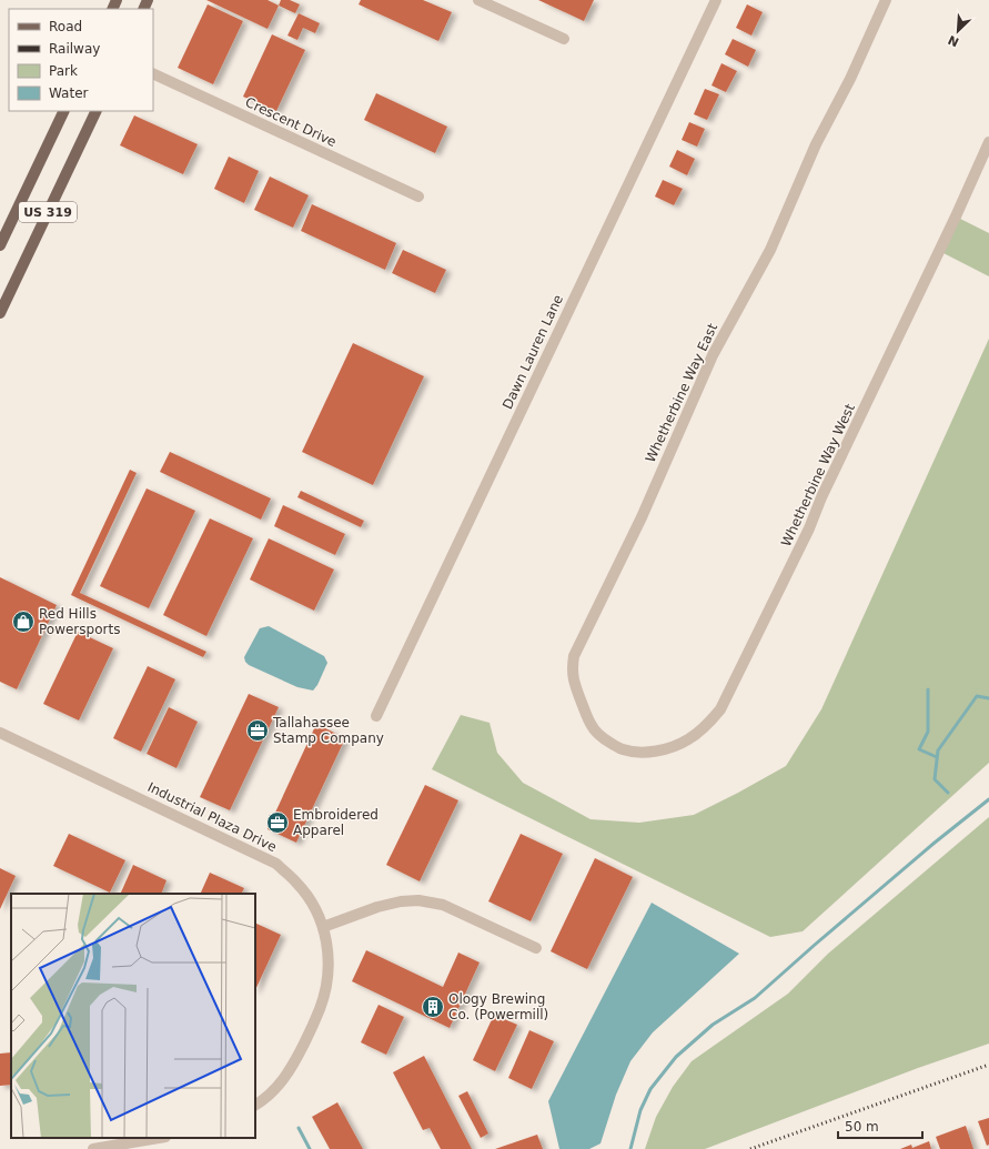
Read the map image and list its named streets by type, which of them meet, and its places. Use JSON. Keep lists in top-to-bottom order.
{
  "streets": {
    "main road": ["US 319"],
    "street": [
      "Crescent Drive",
      "Dawn Lauren Lane",
      "Whetherbine Way East",
      "Whetherbine Way West",
      "Industrial Plaza Drive"
    ]
  },
  "crossings": [
    ["Whetherbine Way East", "Whetherbine Way West"]
  ],
  "places": {
    "shop": ["Red Hills Powersports"],
    "office": ["Tallahassee Stamp Company", "Embroidered Apparel"],
    "building": ["Ology Brewing Co. (Powermill)"]
  },
  "legend": [
    "Road",
    "Railway",
    "Park",
    "Water"
  ],
  "scale_bar": "50 m",
  "north": "bottom left"
}
